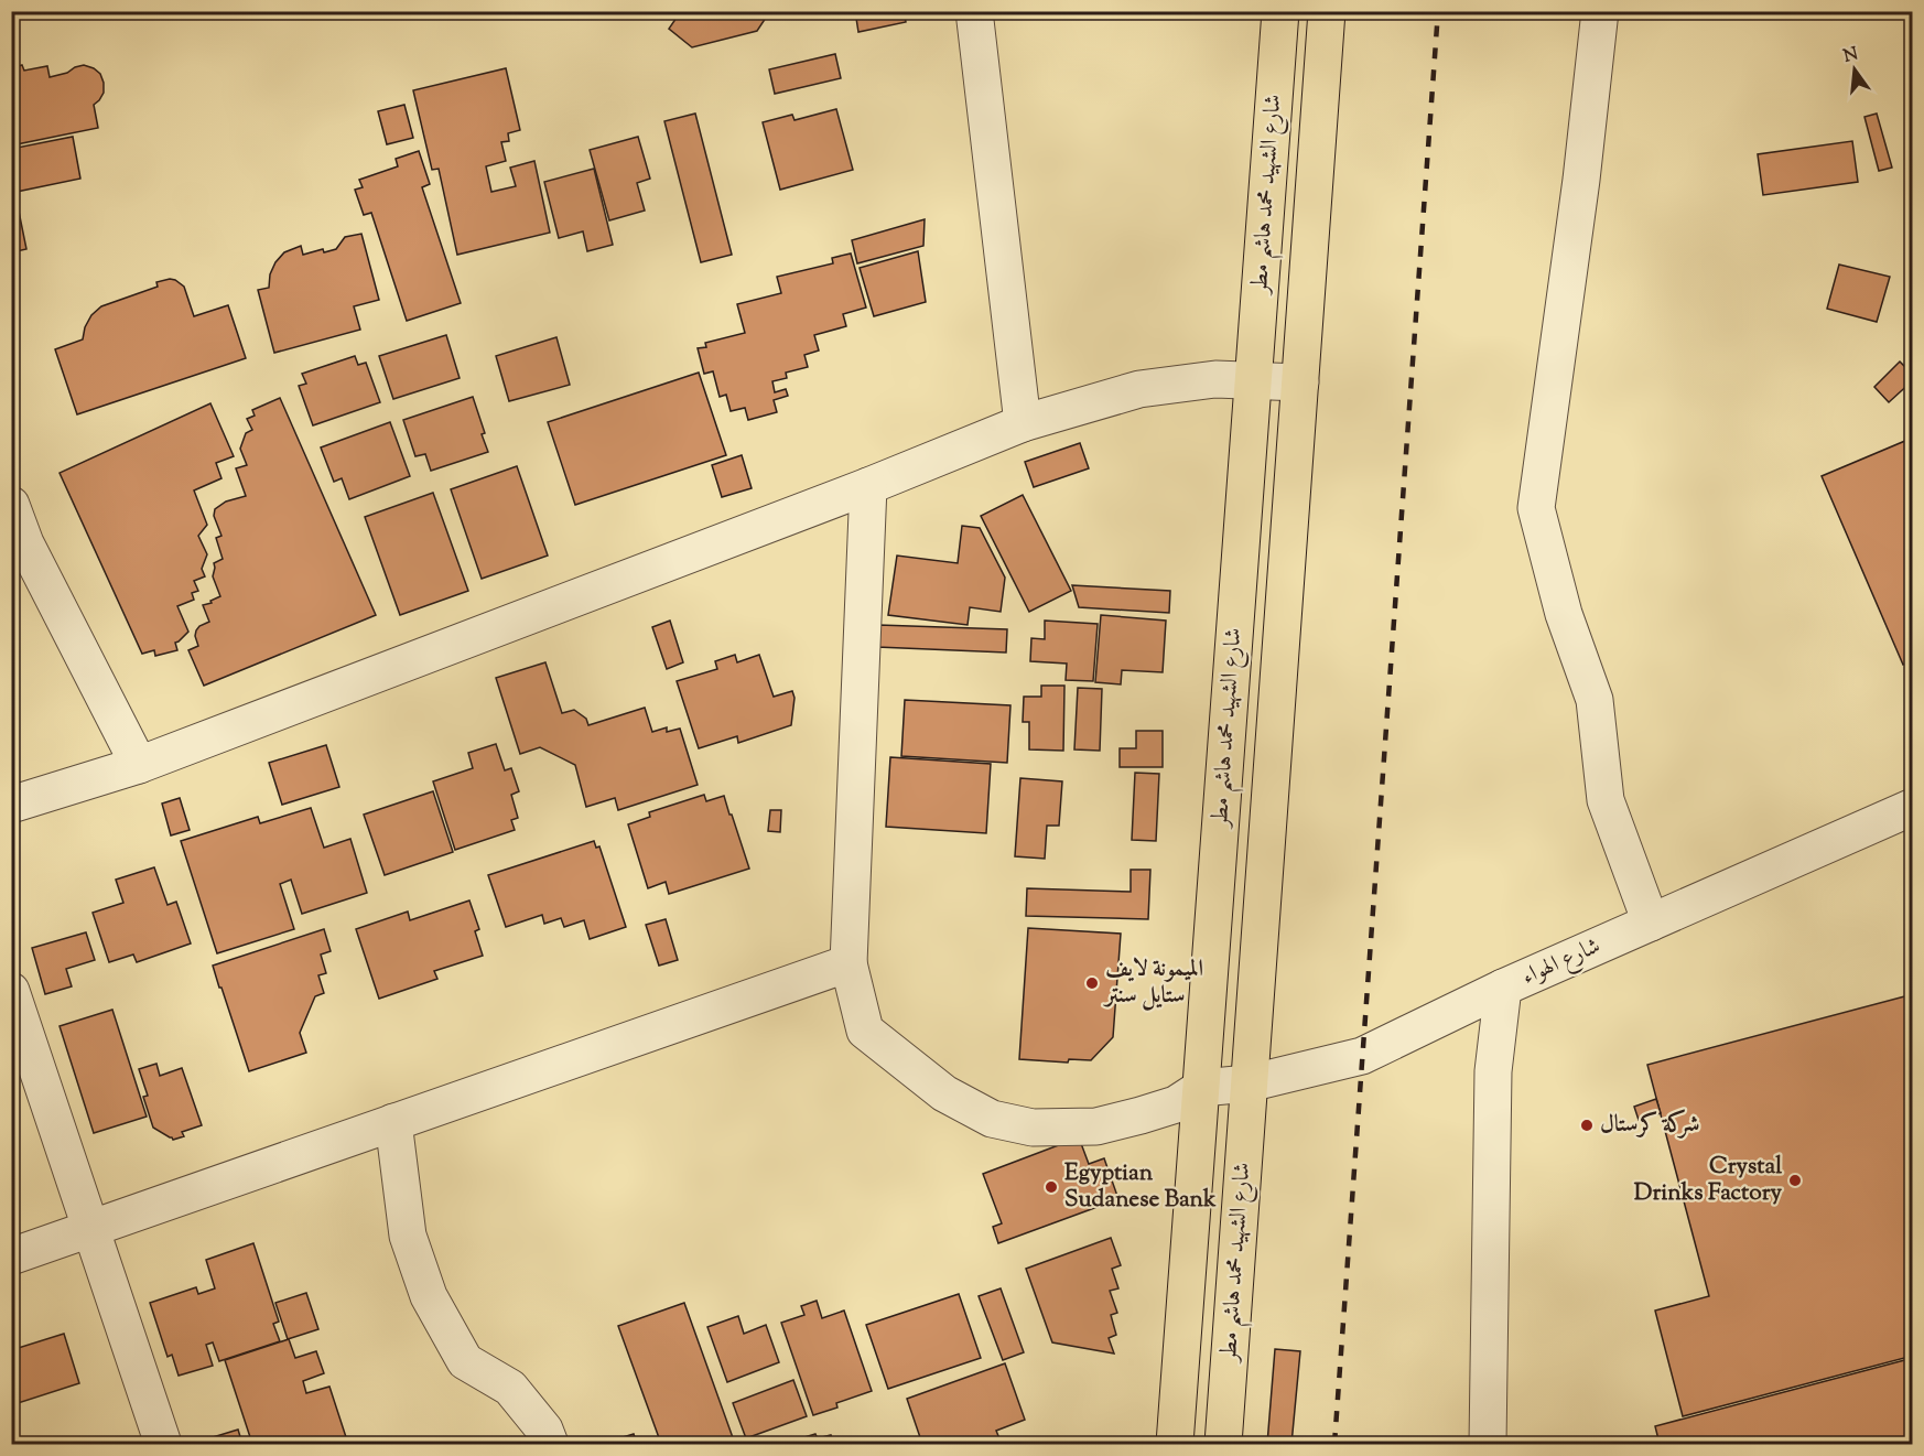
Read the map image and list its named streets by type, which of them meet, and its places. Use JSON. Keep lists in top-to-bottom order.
{
  "streets": {
    "main road": ["شارع الشهيد محمد هاشم مطر"],
    "street": ["شارع الهواء"]
  },
  "crossings": [
    ["شارع الشهيد محمد هاشم مطر", "شارع الهواء"]
  ],
  "places": [
    "الميمونة لايف ستايل سنتر",
    "شركة كرستال",
    "Crystal Drinks Factory",
    "Egyptian Sudanese Bank"
  ],
  "north": "top"
}
